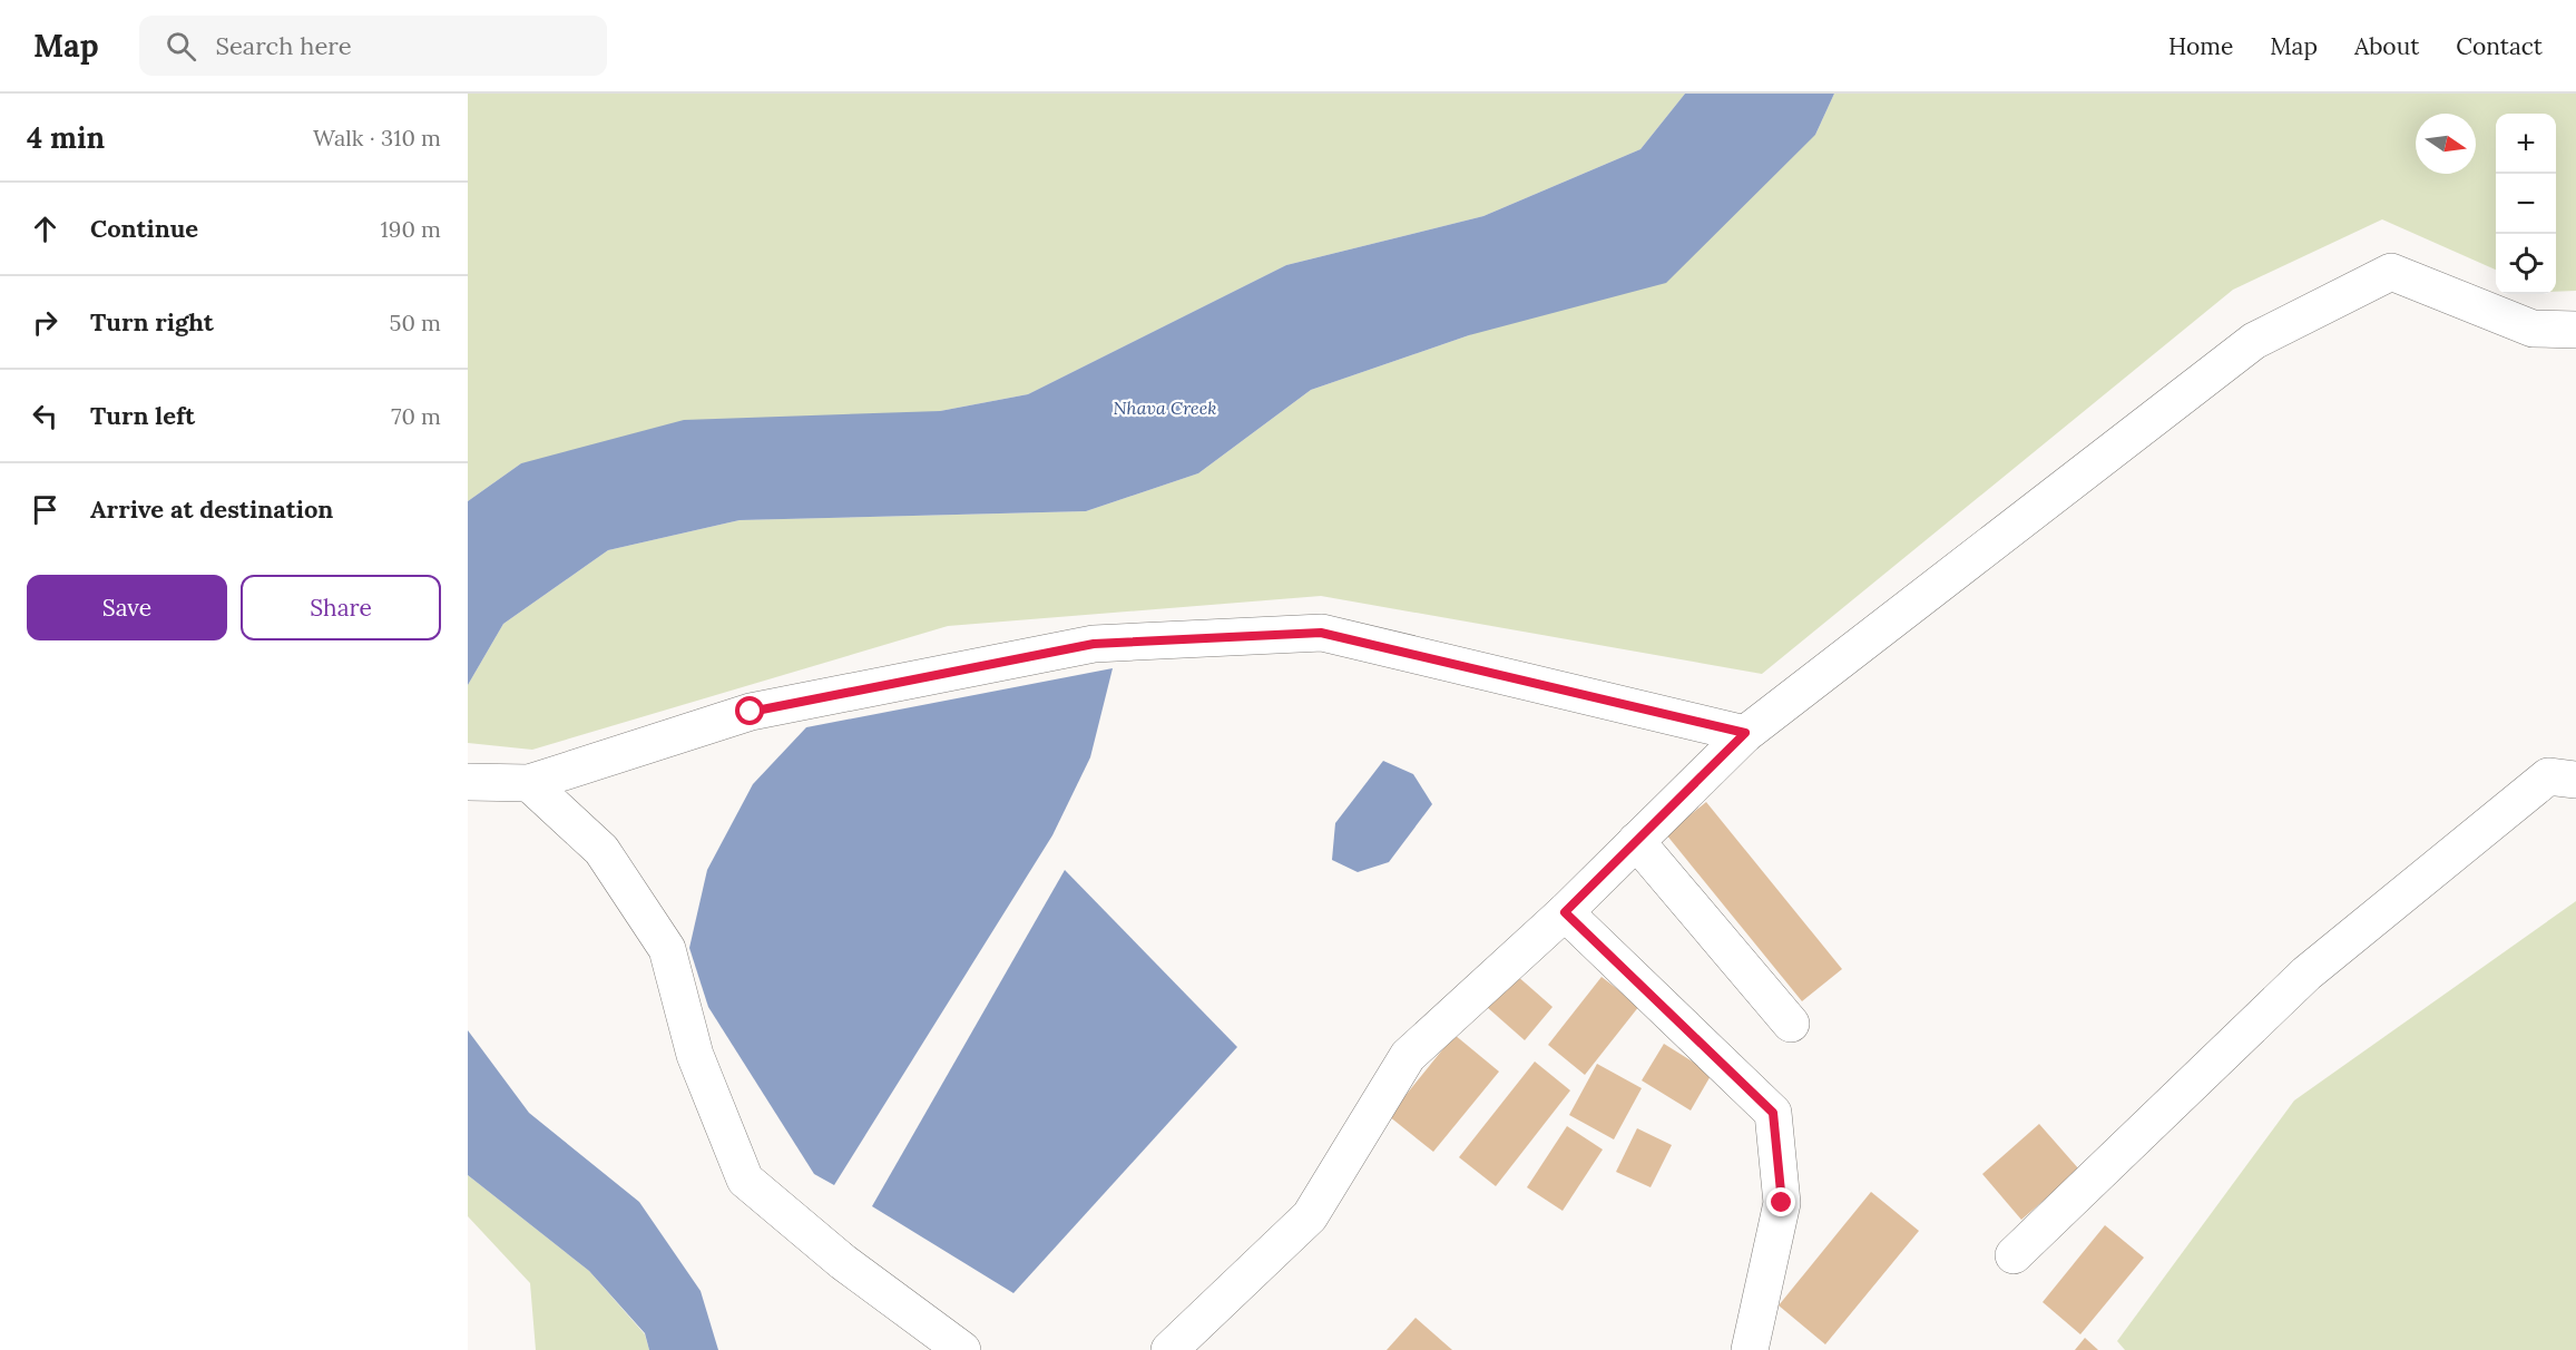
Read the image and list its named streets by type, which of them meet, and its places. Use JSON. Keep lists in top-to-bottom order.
{
  "water": ["Nhava Creek"],
  "north": "right",
  "page": {
    "header": "Map",
    "search": "Search here",
    "nav": [
      "Home",
      "Map",
      "About",
      "Contact"
    ],
    "heading": ["4 min", "Walk · 310 m"],
    "map_buttons": ["+", "−"],
    "list": [
      ["Continue", "190 m"],
      ["Turn right", "50 m"],
      ["Turn left", "70 m"],
      "Arrive at destination"
    ],
    "buttons": ["Save", "Share"]
  }
}
